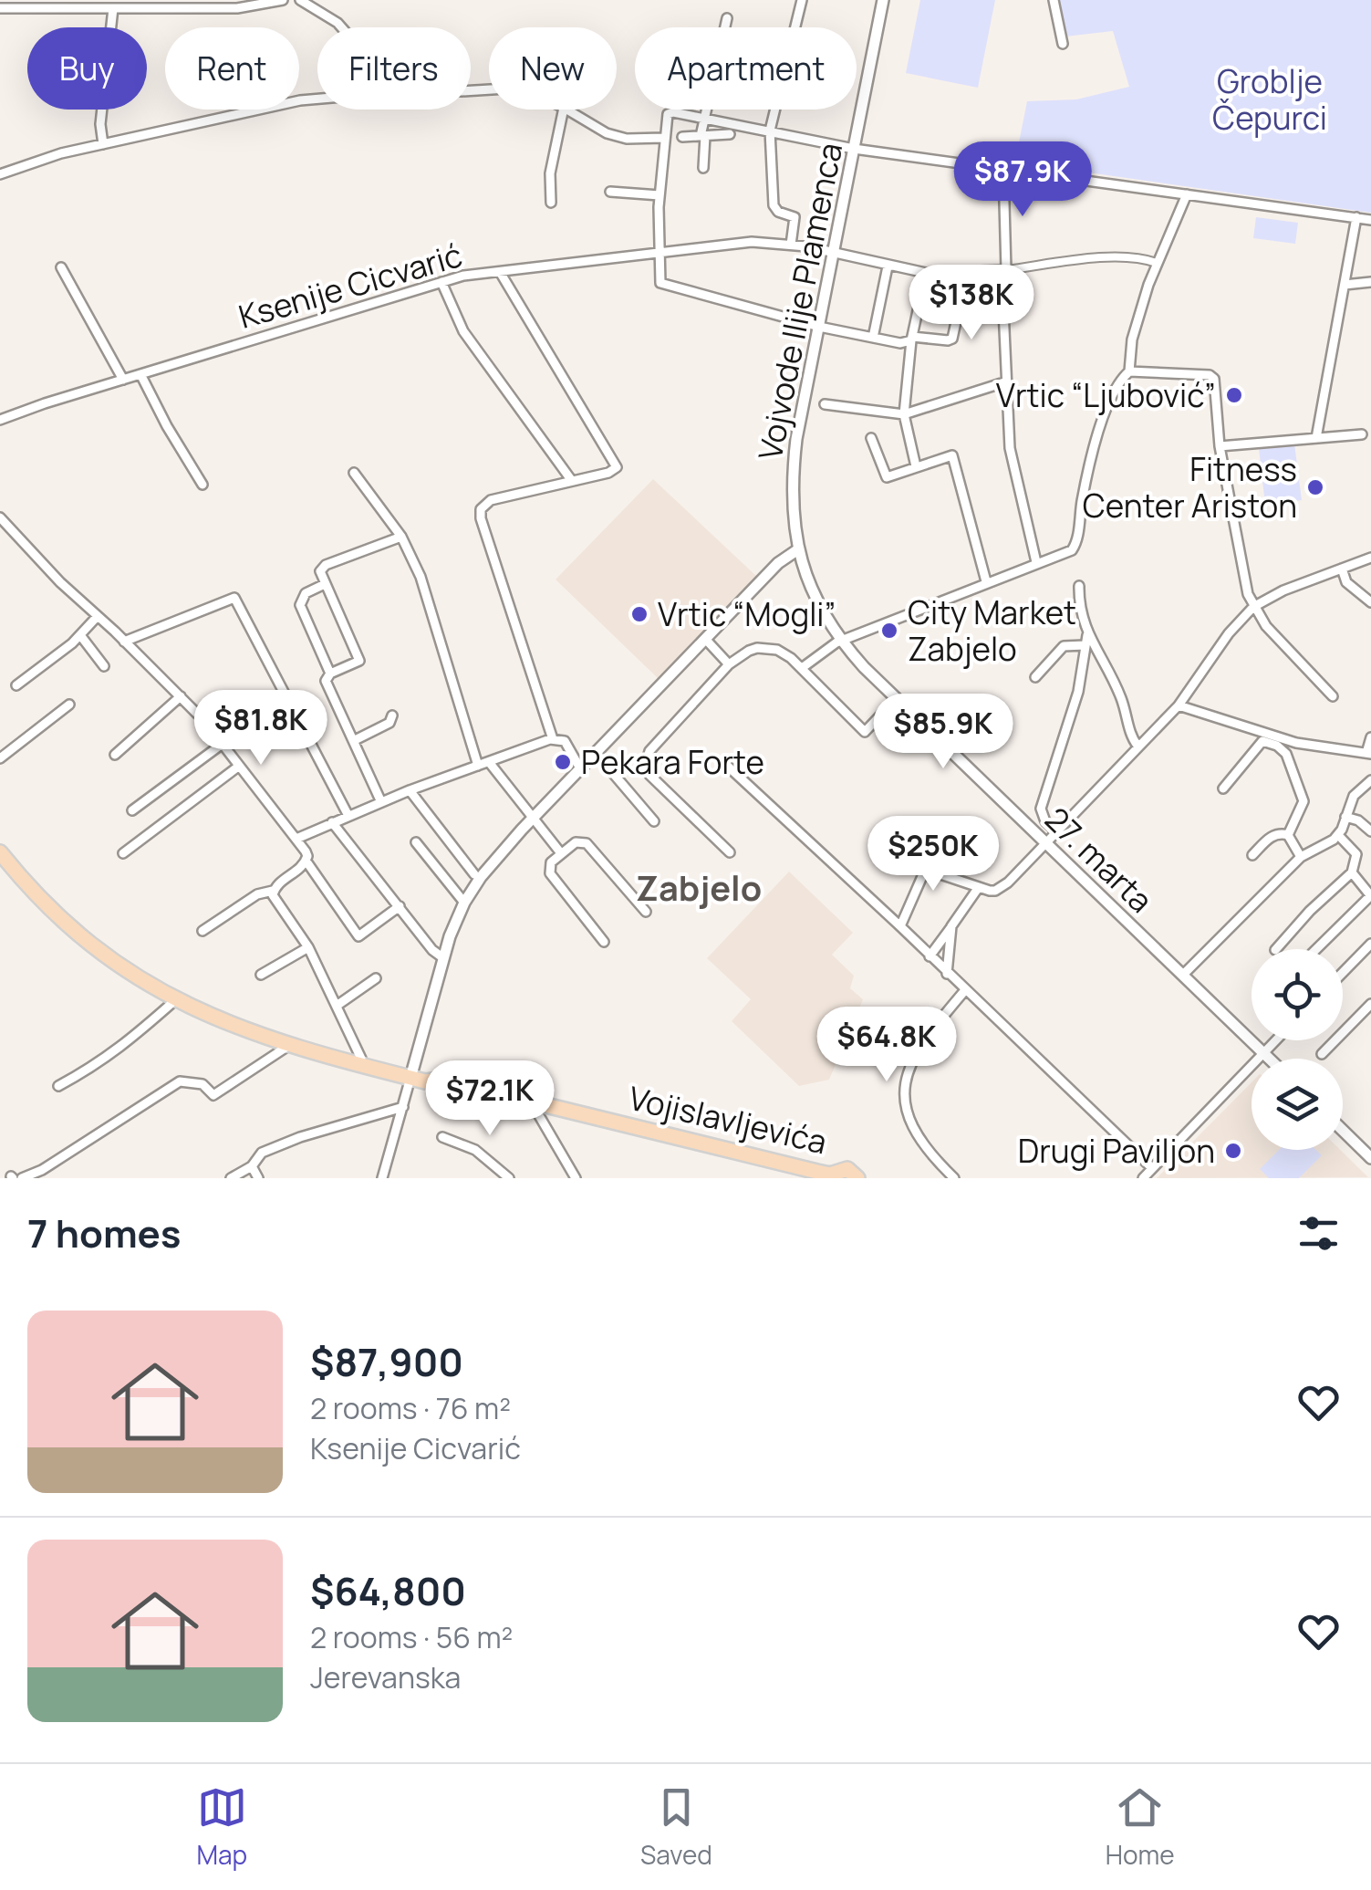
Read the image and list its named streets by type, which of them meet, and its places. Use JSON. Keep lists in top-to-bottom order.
{
  "streets": {
    "main road": ["Vojislavljevića"],
    "street": ["Ksenije Cicvarić", "Vojvode Ilije Plamenca", "27. marta"]
  },
  "crossings": [
    ["Ksenije Cicvarić", "Vojvode Ilije Plamenca"],
    ["Vojvode Ilije Plamenca", "27. marta"]
  ],
  "districts": ["Zabjelo"],
  "parks": ["Groblje Čepurci"],
  "places": [
    "Vrtic “Ljubović”",
    "Fitness Center Ariston",
    "Vrtic “Mogli”",
    "City Market Zabjelo",
    "Pekara Forte",
    "Drugi Paviljon"
  ],
  "page": {
    "chip": [
      "Buy",
      "Rent",
      "Filters",
      "New",
      "Apartment"
    ],
    "price": [
      "$87.9K",
      "$138K",
      "$81.8K",
      "$85.9K",
      "$250K",
      "$64.8K",
      "$72.1K"
    ],
    "heading": "7 homes",
    "list": [
      {
        "name": "$87,900",
        "note": "2 rooms · 76 m² · Ksenije Cicvarić"
      },
      {
        "name": "$64,800",
        "note": "2 rooms · 56 m² · Jerevanska"
      }
    ],
    "tabs": ["Map", "Saved", "Home"]
  }
}
